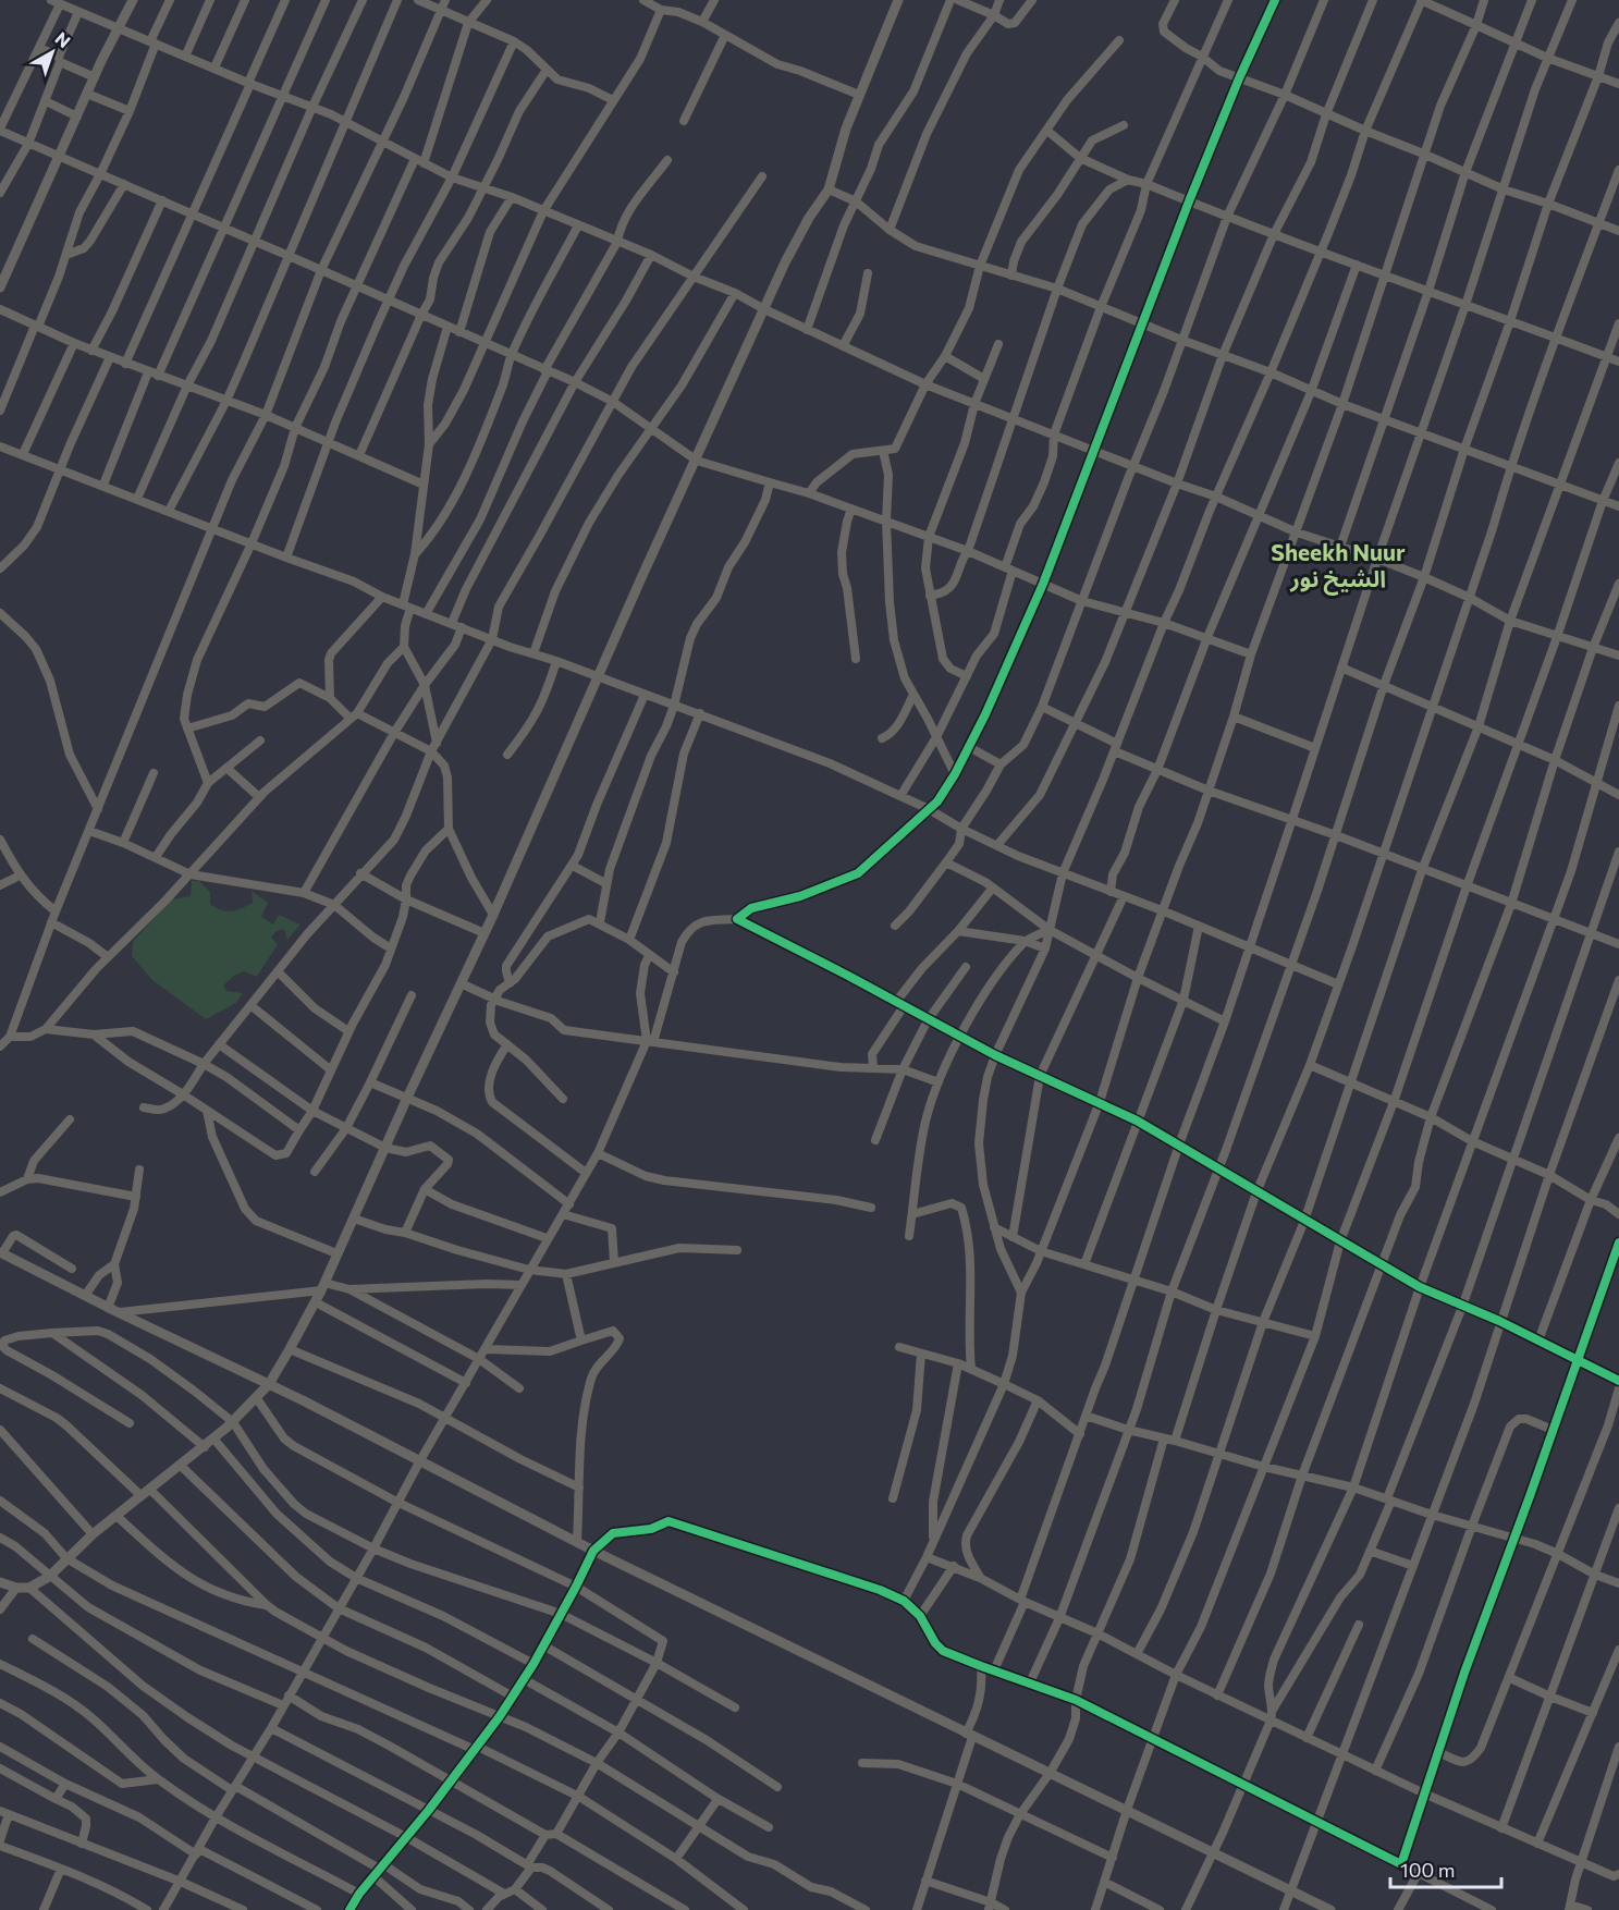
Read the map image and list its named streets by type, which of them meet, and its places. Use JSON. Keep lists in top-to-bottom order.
{
  "districts": ["Sheekh Nuur الشيخ نور"],
  "scale_bar": "100 m",
  "north": "top right"
}
